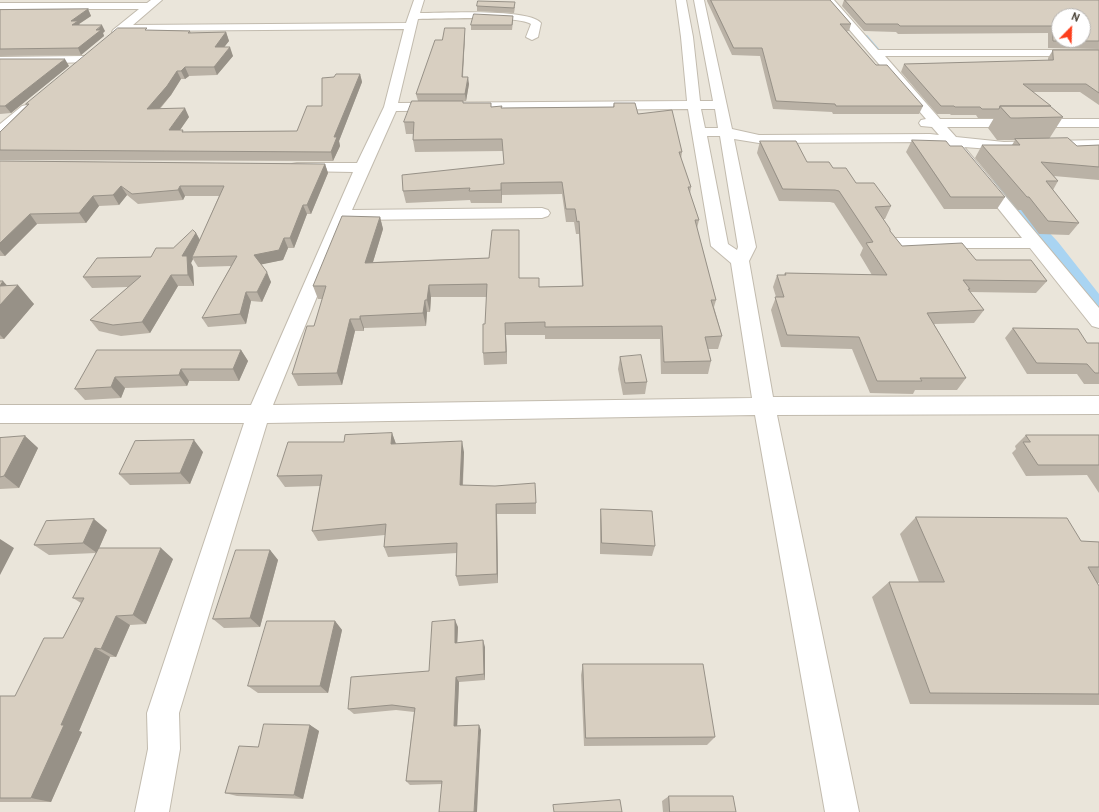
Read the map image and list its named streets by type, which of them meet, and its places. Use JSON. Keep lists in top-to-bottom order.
{
  "north": "top right"
}
